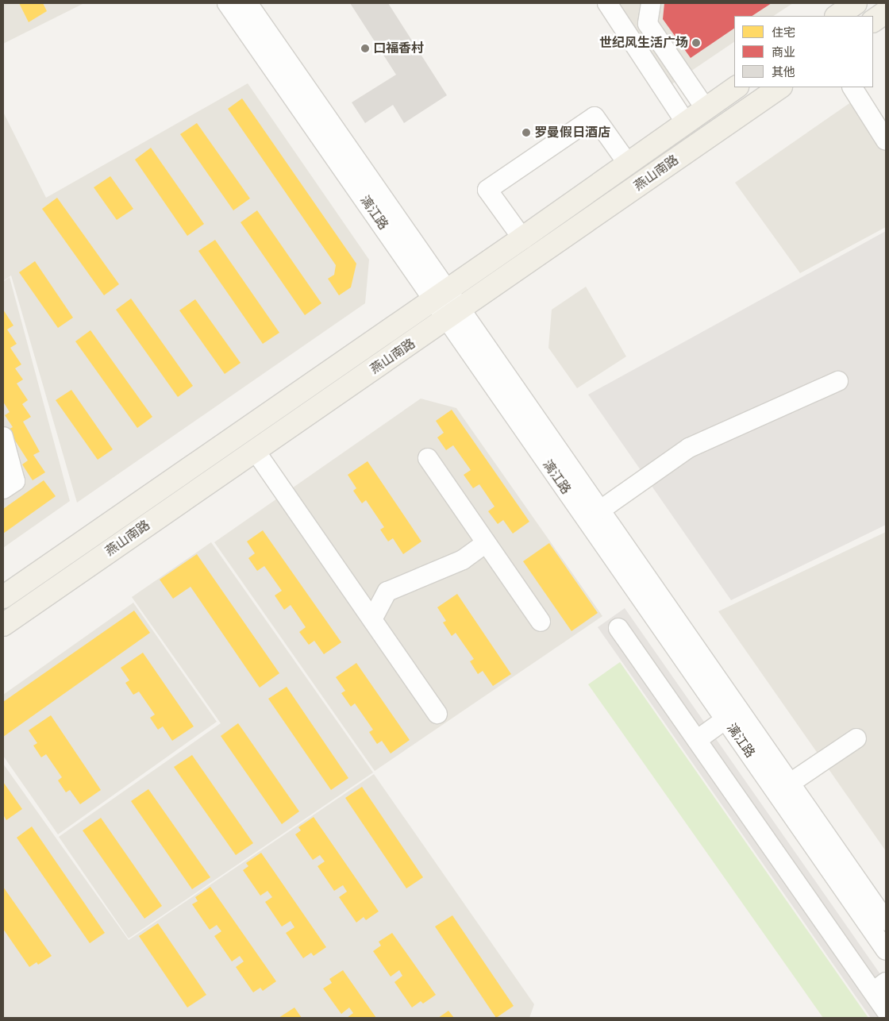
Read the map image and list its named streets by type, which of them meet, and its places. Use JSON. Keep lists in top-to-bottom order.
{
  "streets": {
    "main road": ["燕山南路"],
    "street": ["漓江路"]
  },
  "crossings": [
    ["燕山南路", "漓江路"]
  ],
  "places": ["世纪风生活广场", "口福香村", "罗曼假日酒店"],
  "legend": ["住宅", "商业", "其他"]
}
